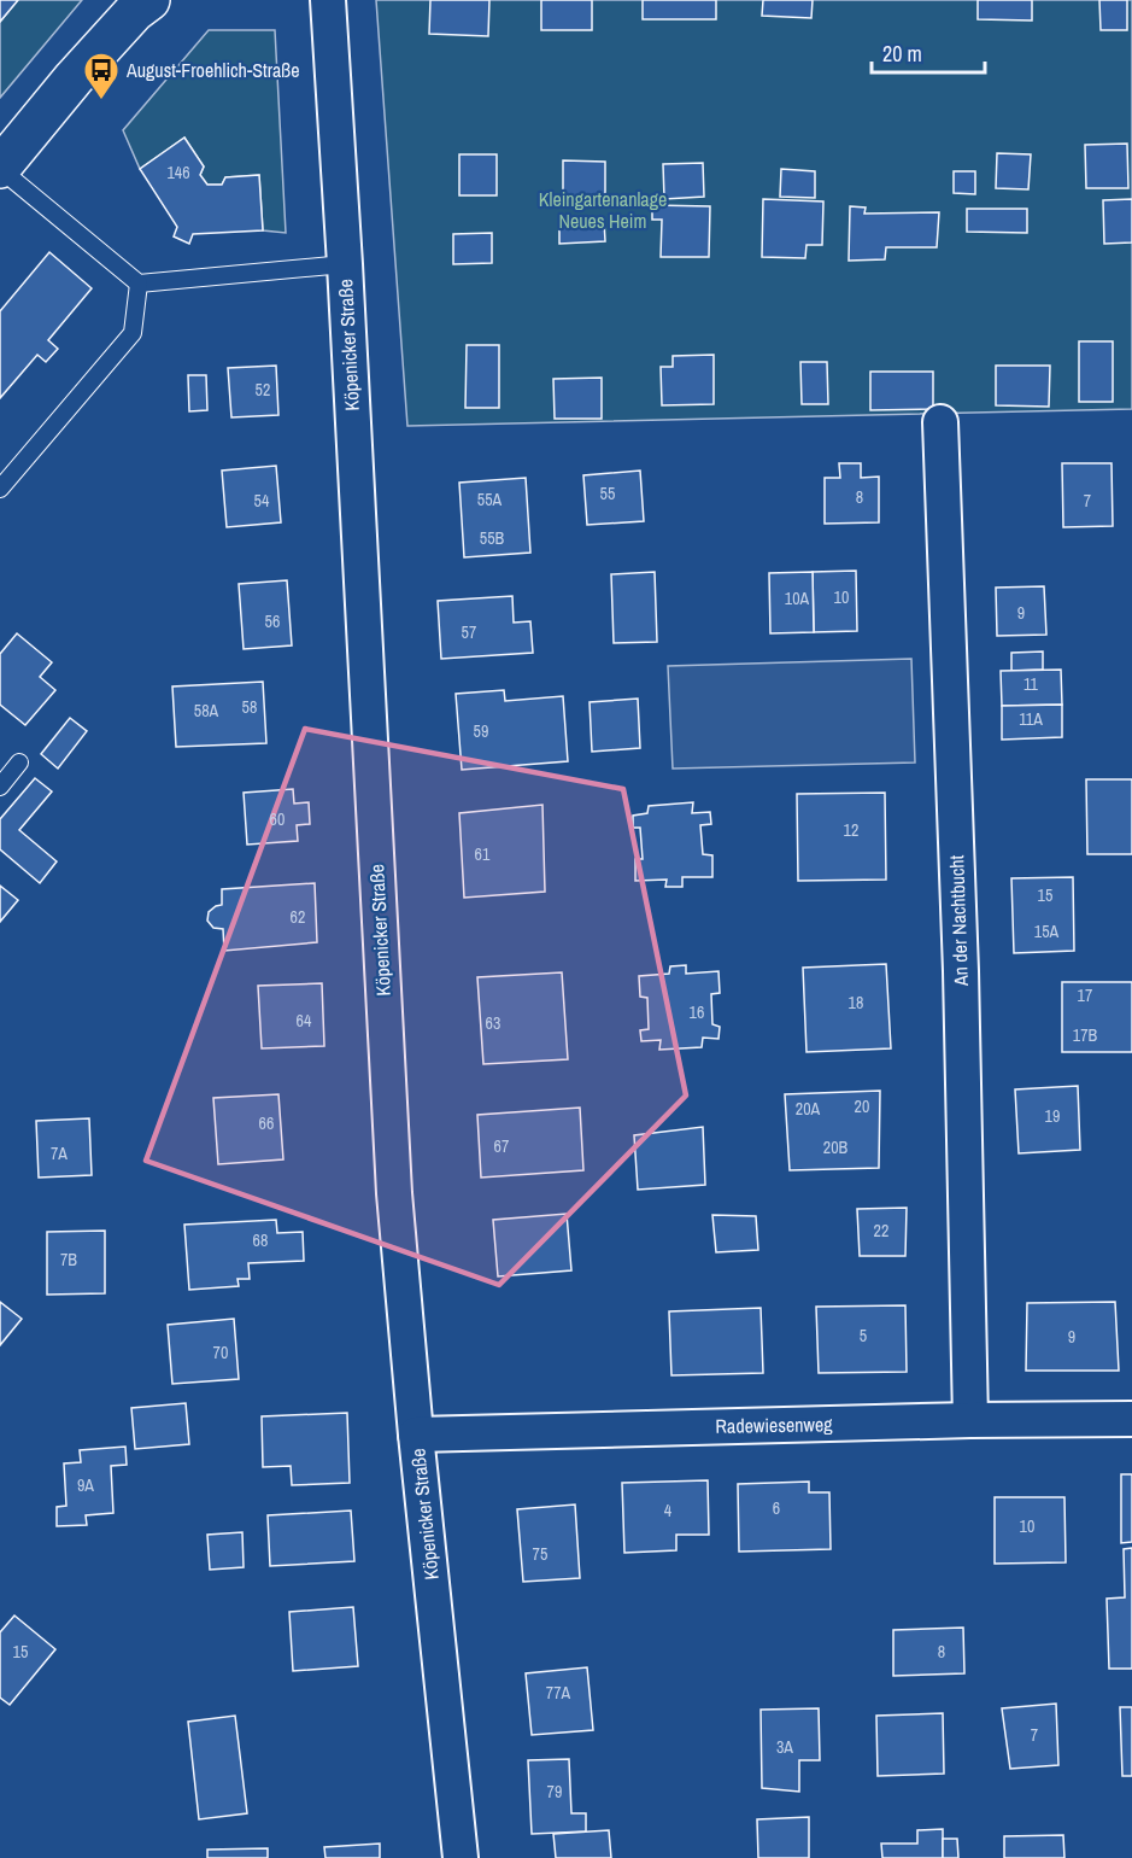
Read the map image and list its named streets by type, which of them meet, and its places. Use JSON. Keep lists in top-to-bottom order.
{
  "streets": {
    "street": ["Köpenicker Straße", "An der Nachtbucht", "Radewiesenweg"]
  },
  "crossings": [
    ["Köpenicker Straße", "Radewiesenweg"],
    ["An der Nachtbucht", "Radewiesenweg"]
  ],
  "parks": ["Kleingartenanlage Neues Heim"],
  "places": {
    "bus stop": ["August-Froehlich-Straße"]
  },
  "house_numbers": [
    "146",
    "52",
    "55",
    "8",
    "55A",
    "54",
    "7",
    "55B",
    "10",
    "10A",
    "9",
    "56",
    "57",
    "11",
    "58",
    "58A",
    "11A",
    "59",
    "60",
    "12",
    "61",
    "15",
    "62",
    "15A",
    "17",
    "18",
    "16",
    "64",
    "63",
    "17B",
    "20",
    "20A",
    "19",
    "66",
    "67",
    "20B",
    "7A",
    "22",
    "68",
    "7B",
    "5",
    "9",
    "70",
    "9A",
    "6",
    "4",
    "10",
    "75",
    "15",
    "8",
    "77A",
    "7",
    "3A",
    "79"
  ],
  "scale_bar": "20 m"
}
